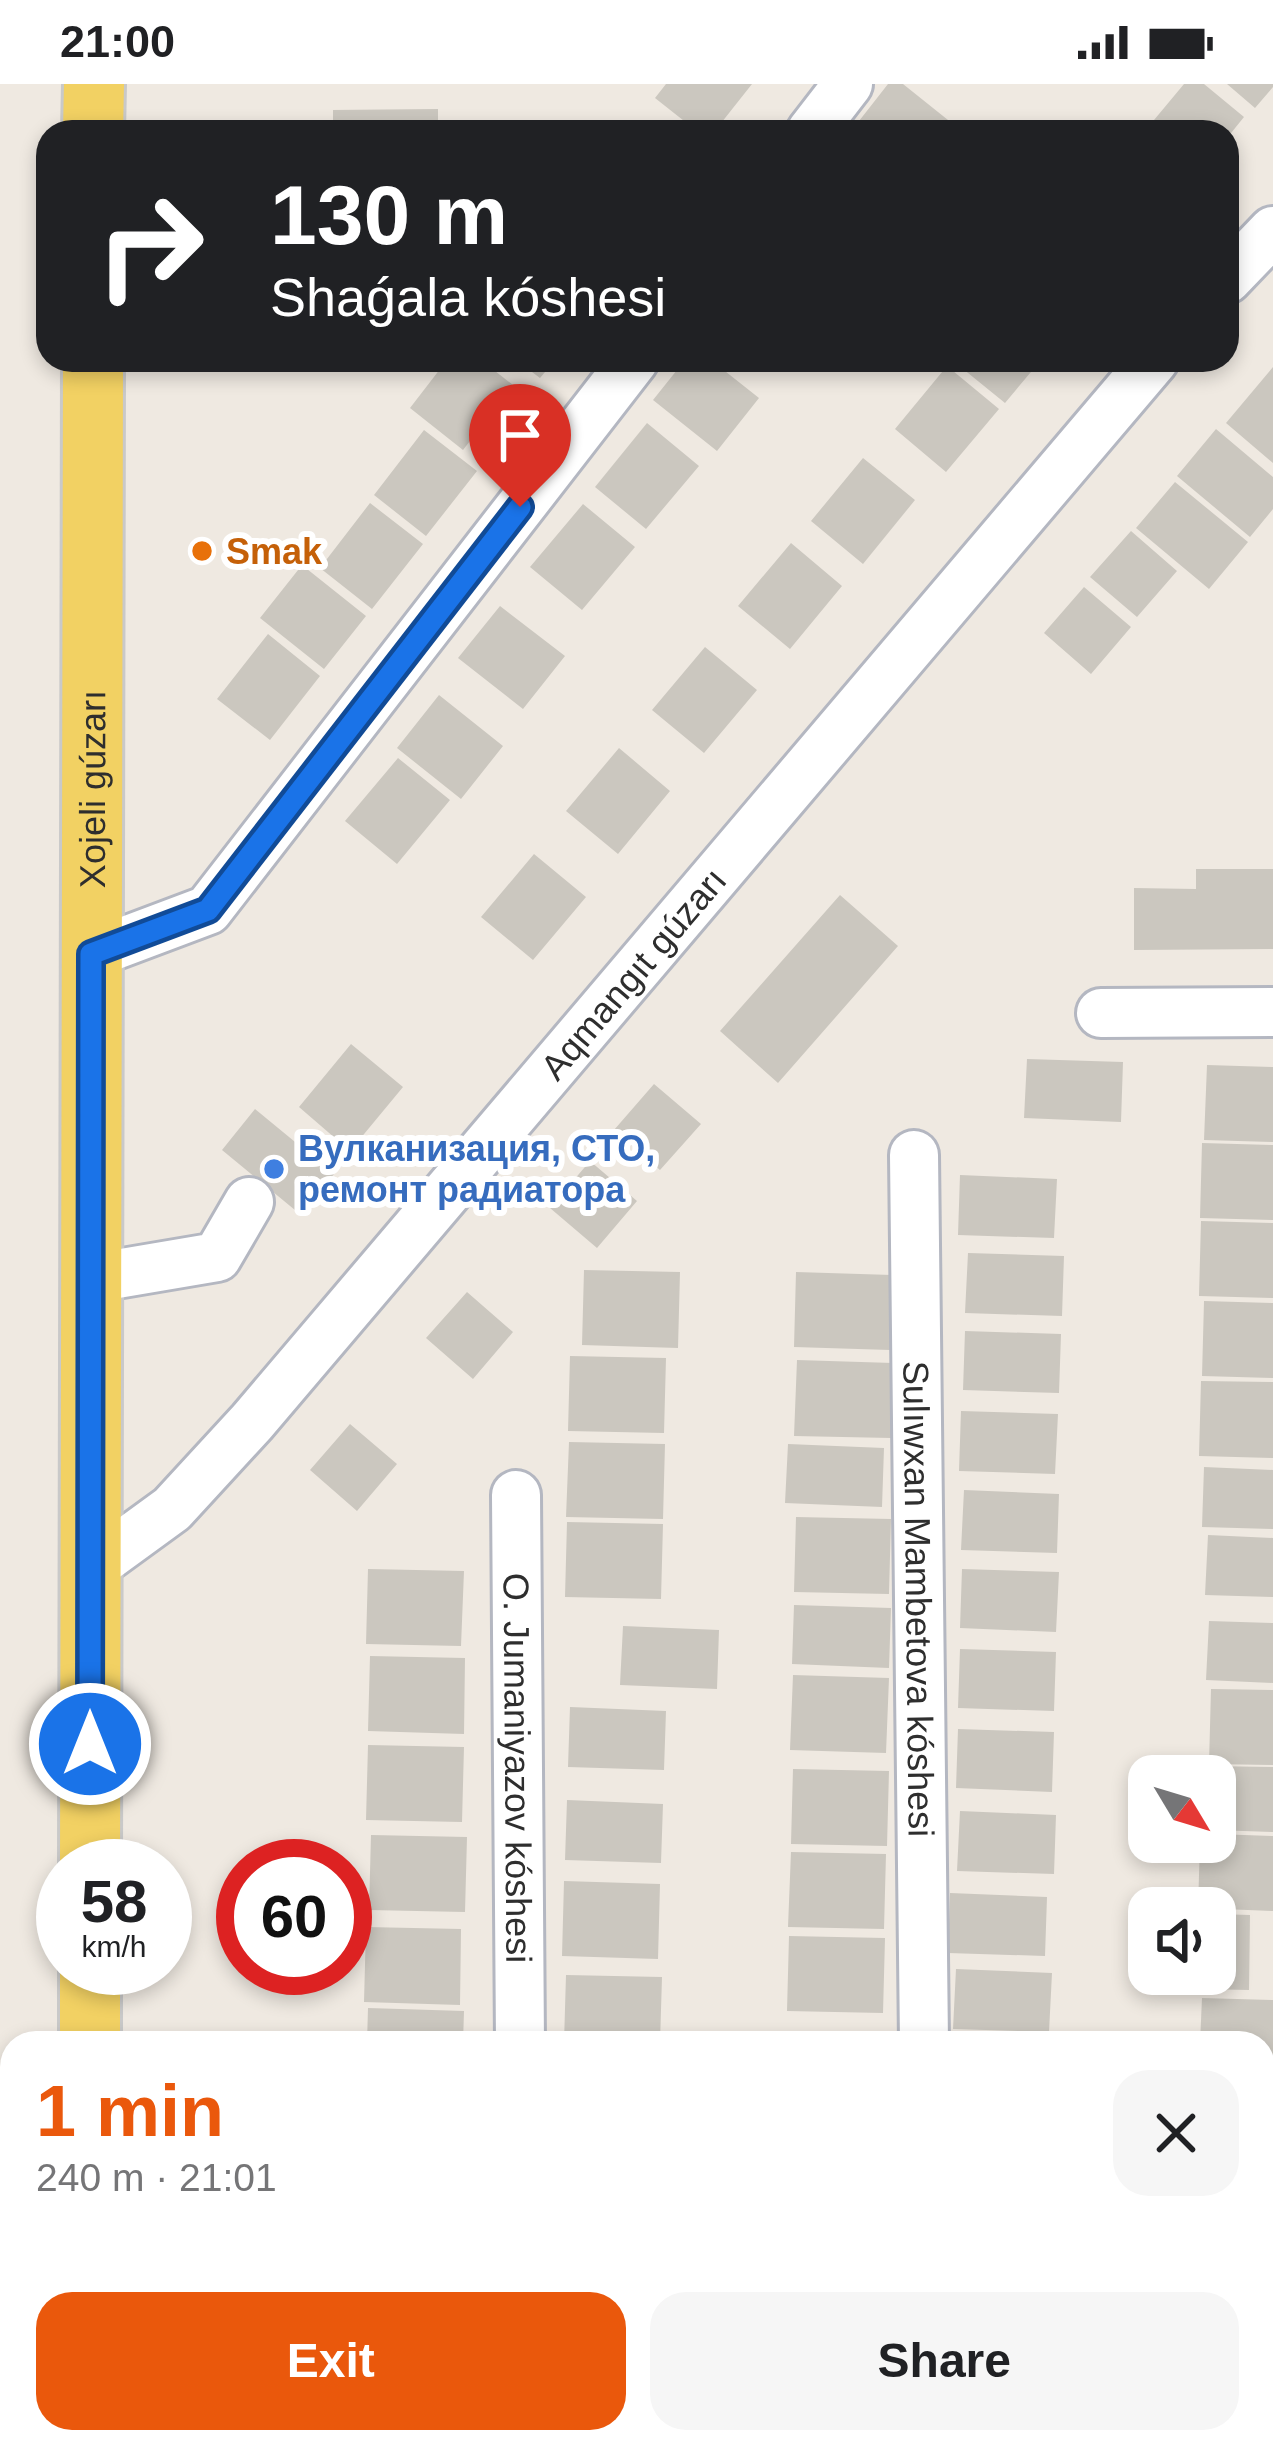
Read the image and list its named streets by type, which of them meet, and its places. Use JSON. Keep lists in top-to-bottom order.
{
  "streets": {
    "main road": ["Xojeli gúzarı"],
    "street": ["Aqmangıt gúzarı", "Sulıwxan Mambetova kóshesi", "O. Jumaniyazov kóshesi"]
  },
  "crossings": [
    ["Xojeli gúzarı", "Aqmangıt gúzarı"]
  ],
  "places": ["Smak", "Вулканизация, СТО, ремонт радиатора"],
  "north": "bottom right",
  "page": {
    "status": "21:00",
    "turn": ["130 m", "Shaǵala kóshesi"],
    "speed": "58 km/h",
    "limit": "60",
    "heading": ["1 min", "240 m · 21:01"],
    "buttons": ["Exit", "Share"]
  }
}
